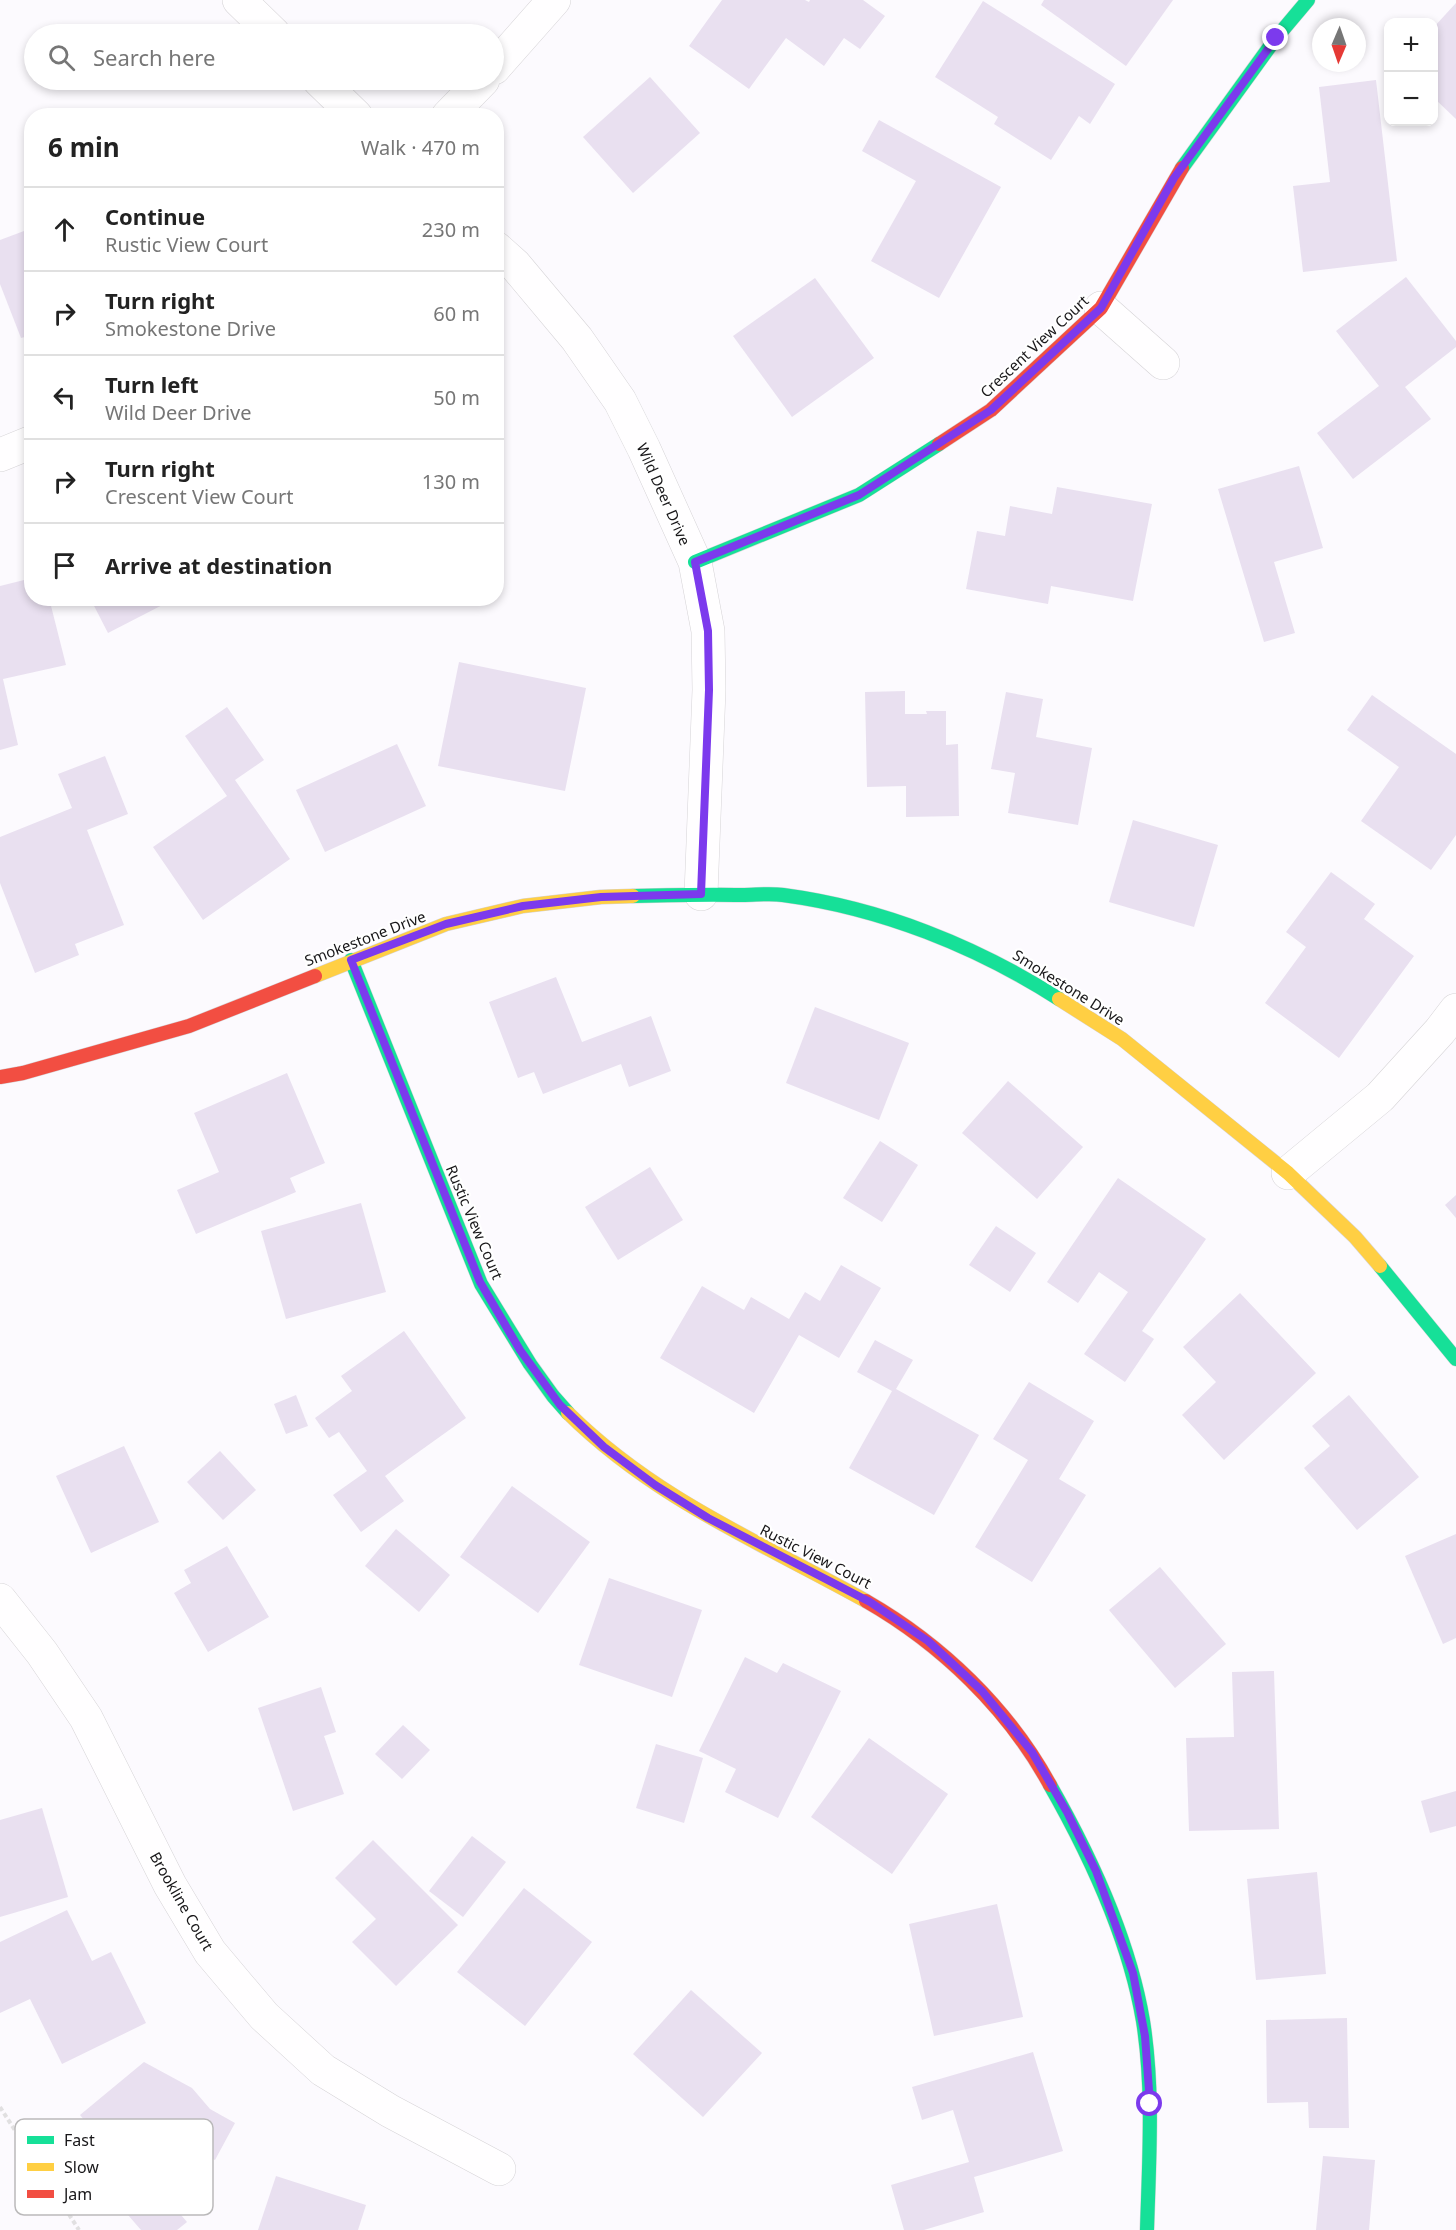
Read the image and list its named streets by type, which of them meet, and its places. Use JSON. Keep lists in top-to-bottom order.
{
  "streets": {
    "street": [
      "Crescent View Court",
      "Wild Deer Drive",
      "Smokestone Drive",
      "Rustic View Court",
      "Brookline Court"
    ]
  },
  "crossings": [
    ["Crescent View Court", "Wild Deer Drive"],
    ["Wild Deer Drive", "Smokestone Drive"],
    ["Smokestone Drive", "Rustic View Court"]
  ],
  "legend": ["Fast", "Slow", "Jam"],
  "north": "bottom",
  "page": {
    "map_buttons": ["+", "−"],
    "search": "Search here",
    "heading": ["6 min", "Walk · 470 m"],
    "list": [
      ["Continue", "Rustic View Court", "230 m"],
      ["Turn right", "Smokestone Drive", "60 m"],
      ["Turn left", "Wild Deer Drive", "50 m"],
      ["Turn right", "Crescent View Court", "130 m"],
      "Arrive at destination"
    ]
  }
}
